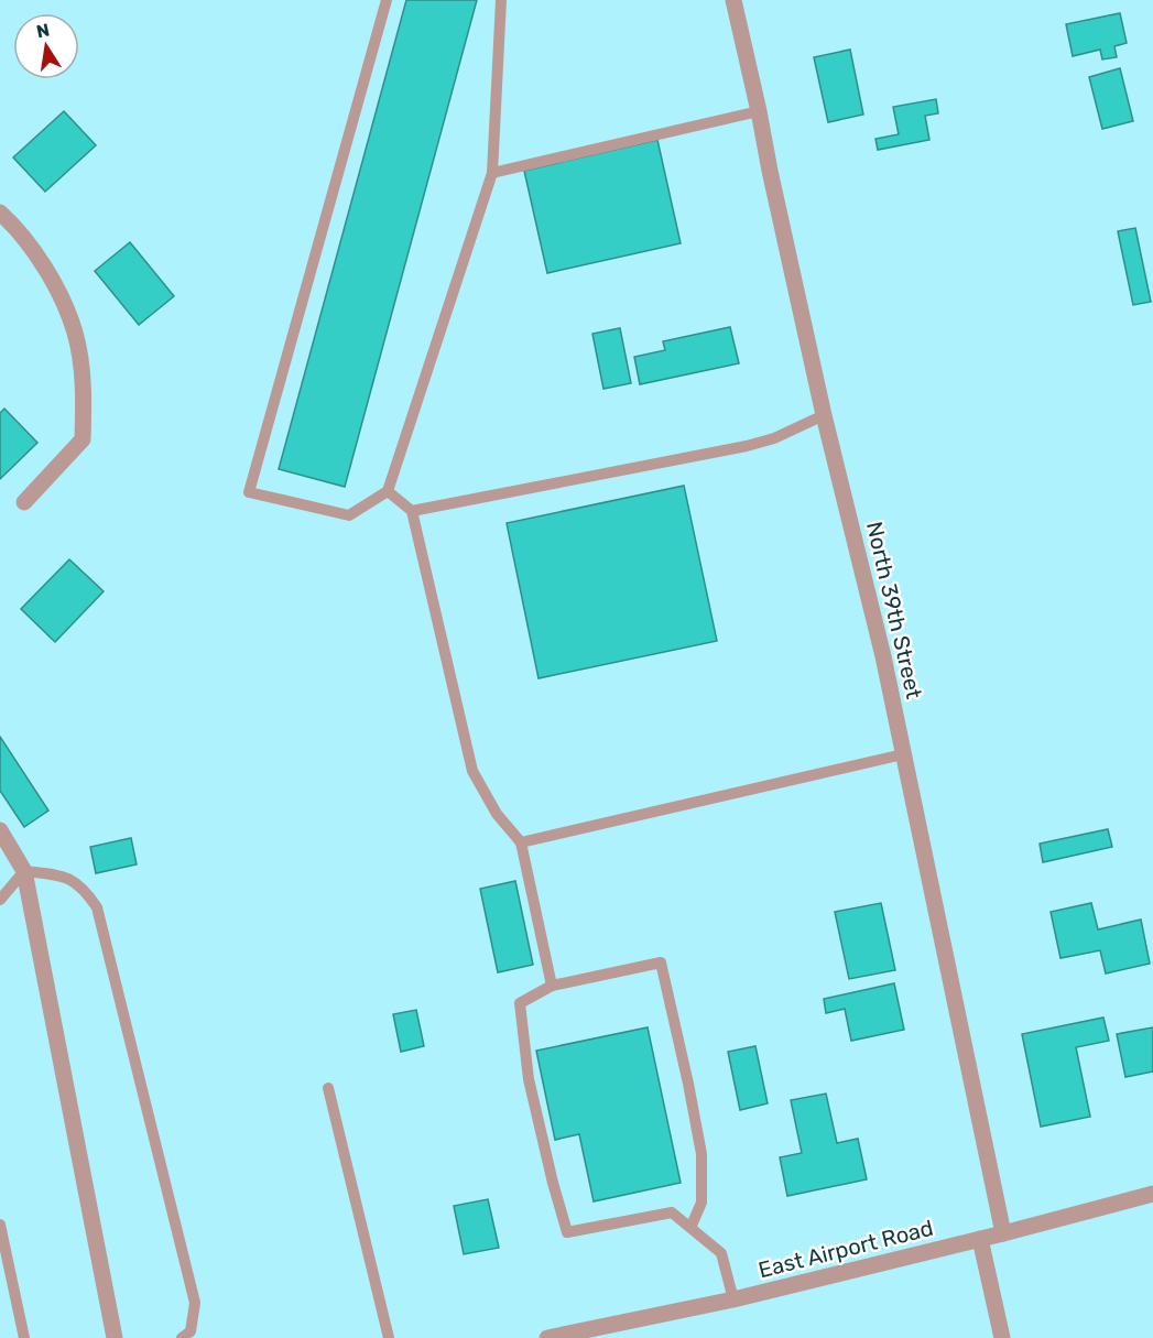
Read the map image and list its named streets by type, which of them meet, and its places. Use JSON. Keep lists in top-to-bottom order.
{
  "streets": {
    "street": ["North 39th Street", "East Airport Road"]
  },
  "crossings": [
    ["North 39th Street", "East Airport Road"]
  ],
  "north": "top"
}
